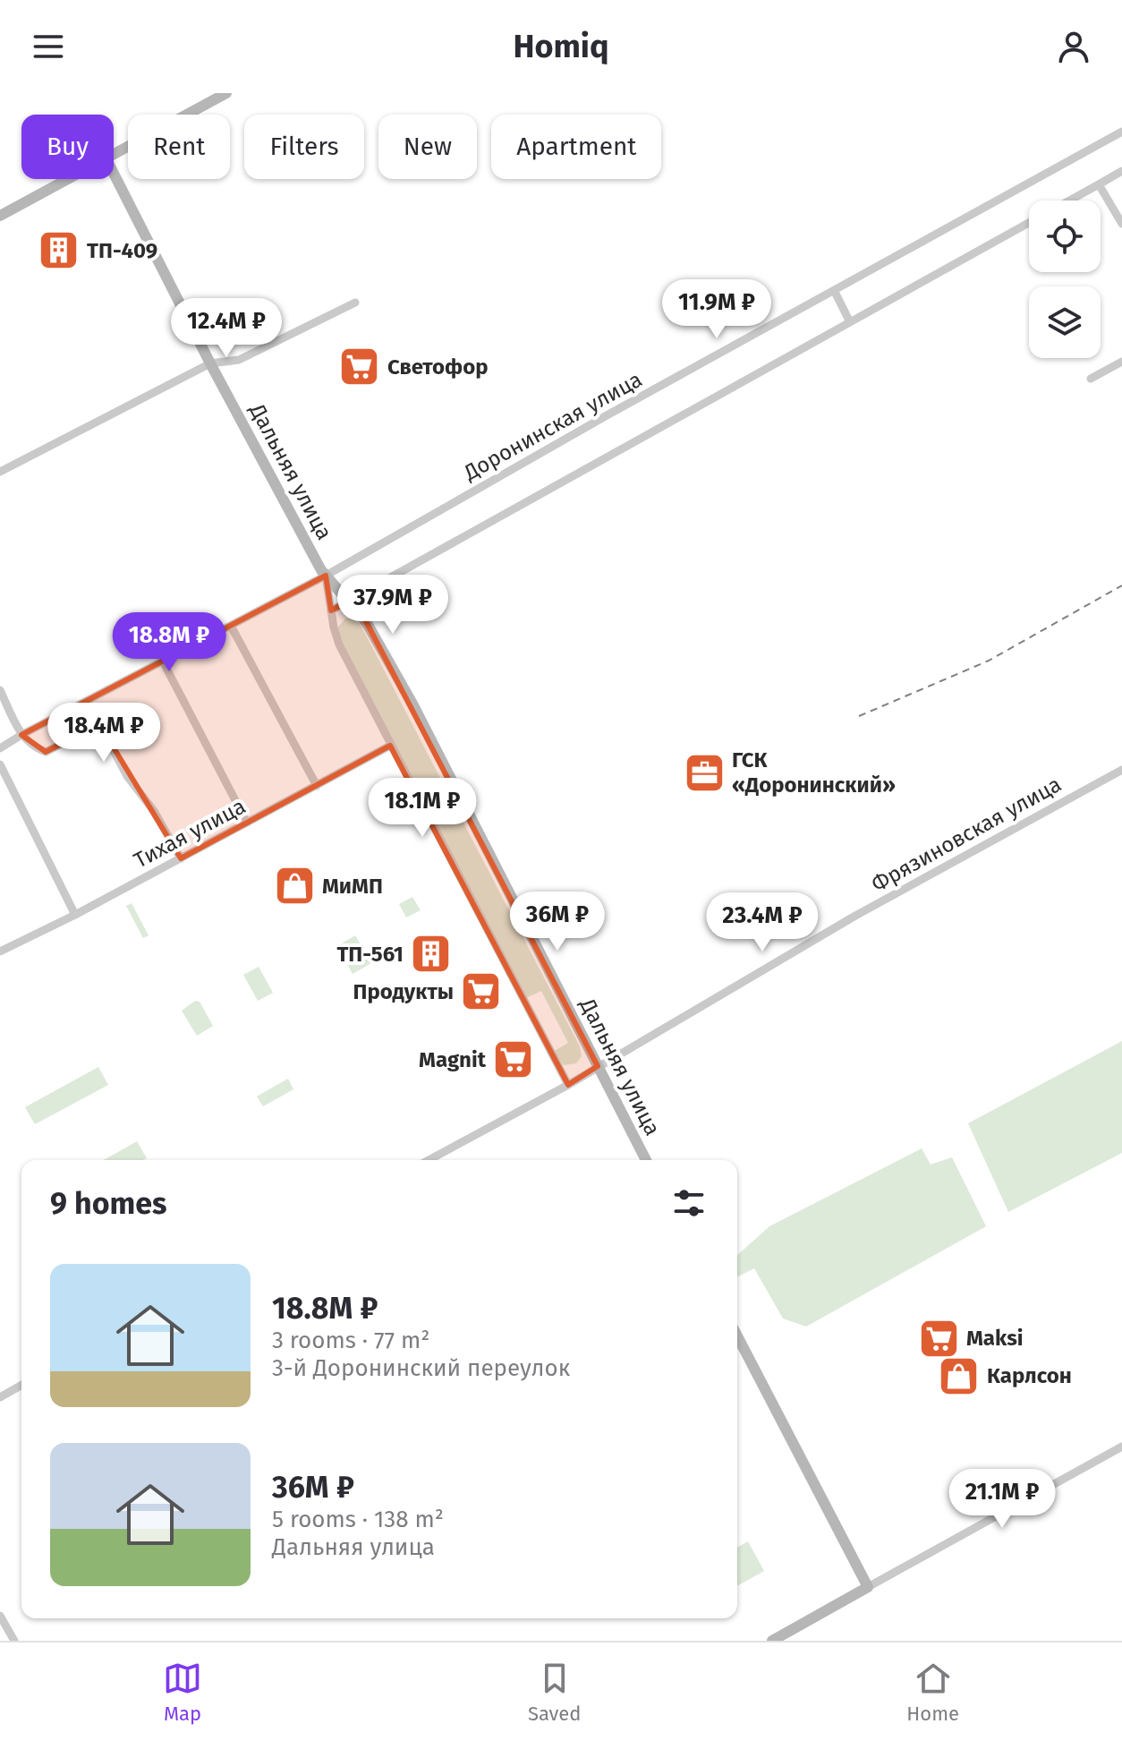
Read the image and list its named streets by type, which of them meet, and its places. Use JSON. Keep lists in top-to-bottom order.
{
  "streets": {
    "street": [
      "Доронинская улица",
      "Дальняя улица",
      "Тихая улица",
      "Фрязиновская улица"
    ]
  },
  "crossings": [
    ["Доронинская улица", "Дальняя улица"],
    ["Дальняя улица", "Тихая улица"],
    ["Дальняя улица", "Фрязиновская улица"]
  ],
  "places": {
    "building": ["ТП-409", "ТП-561"],
    "supermarket": [
      "Светофор",
      "Продукты",
      "Magnit",
      "Maksi"
    ],
    "office": ["ГСК «Доронинский»"],
    "shop": ["МиМП", "Карлсон"]
  },
  "page": {
    "header": "Homiq",
    "chip": [
      "Buy",
      "Rent",
      "Filters",
      "New",
      "Apartment"
    ],
    "price": [
      "11.9M ₽",
      "12.4M ₽",
      "37.9M ₽",
      "18.8M ₽",
      "18.4M ₽",
      "18.1M ₽",
      "36M ₽",
      "23.4M ₽",
      "21.1M ₽"
    ],
    "heading": "9 homes",
    "list": [
      {
        "name": "18.8M ₽",
        "note": "3 rooms · 77 m² · 3-й Доронинский переулок"
      },
      {
        "name": "36M ₽",
        "note": "5 rooms · 138 m² · Дальняя улица"
      }
    ],
    "tabs": ["Map", "Saved", "Home"]
  }
}
